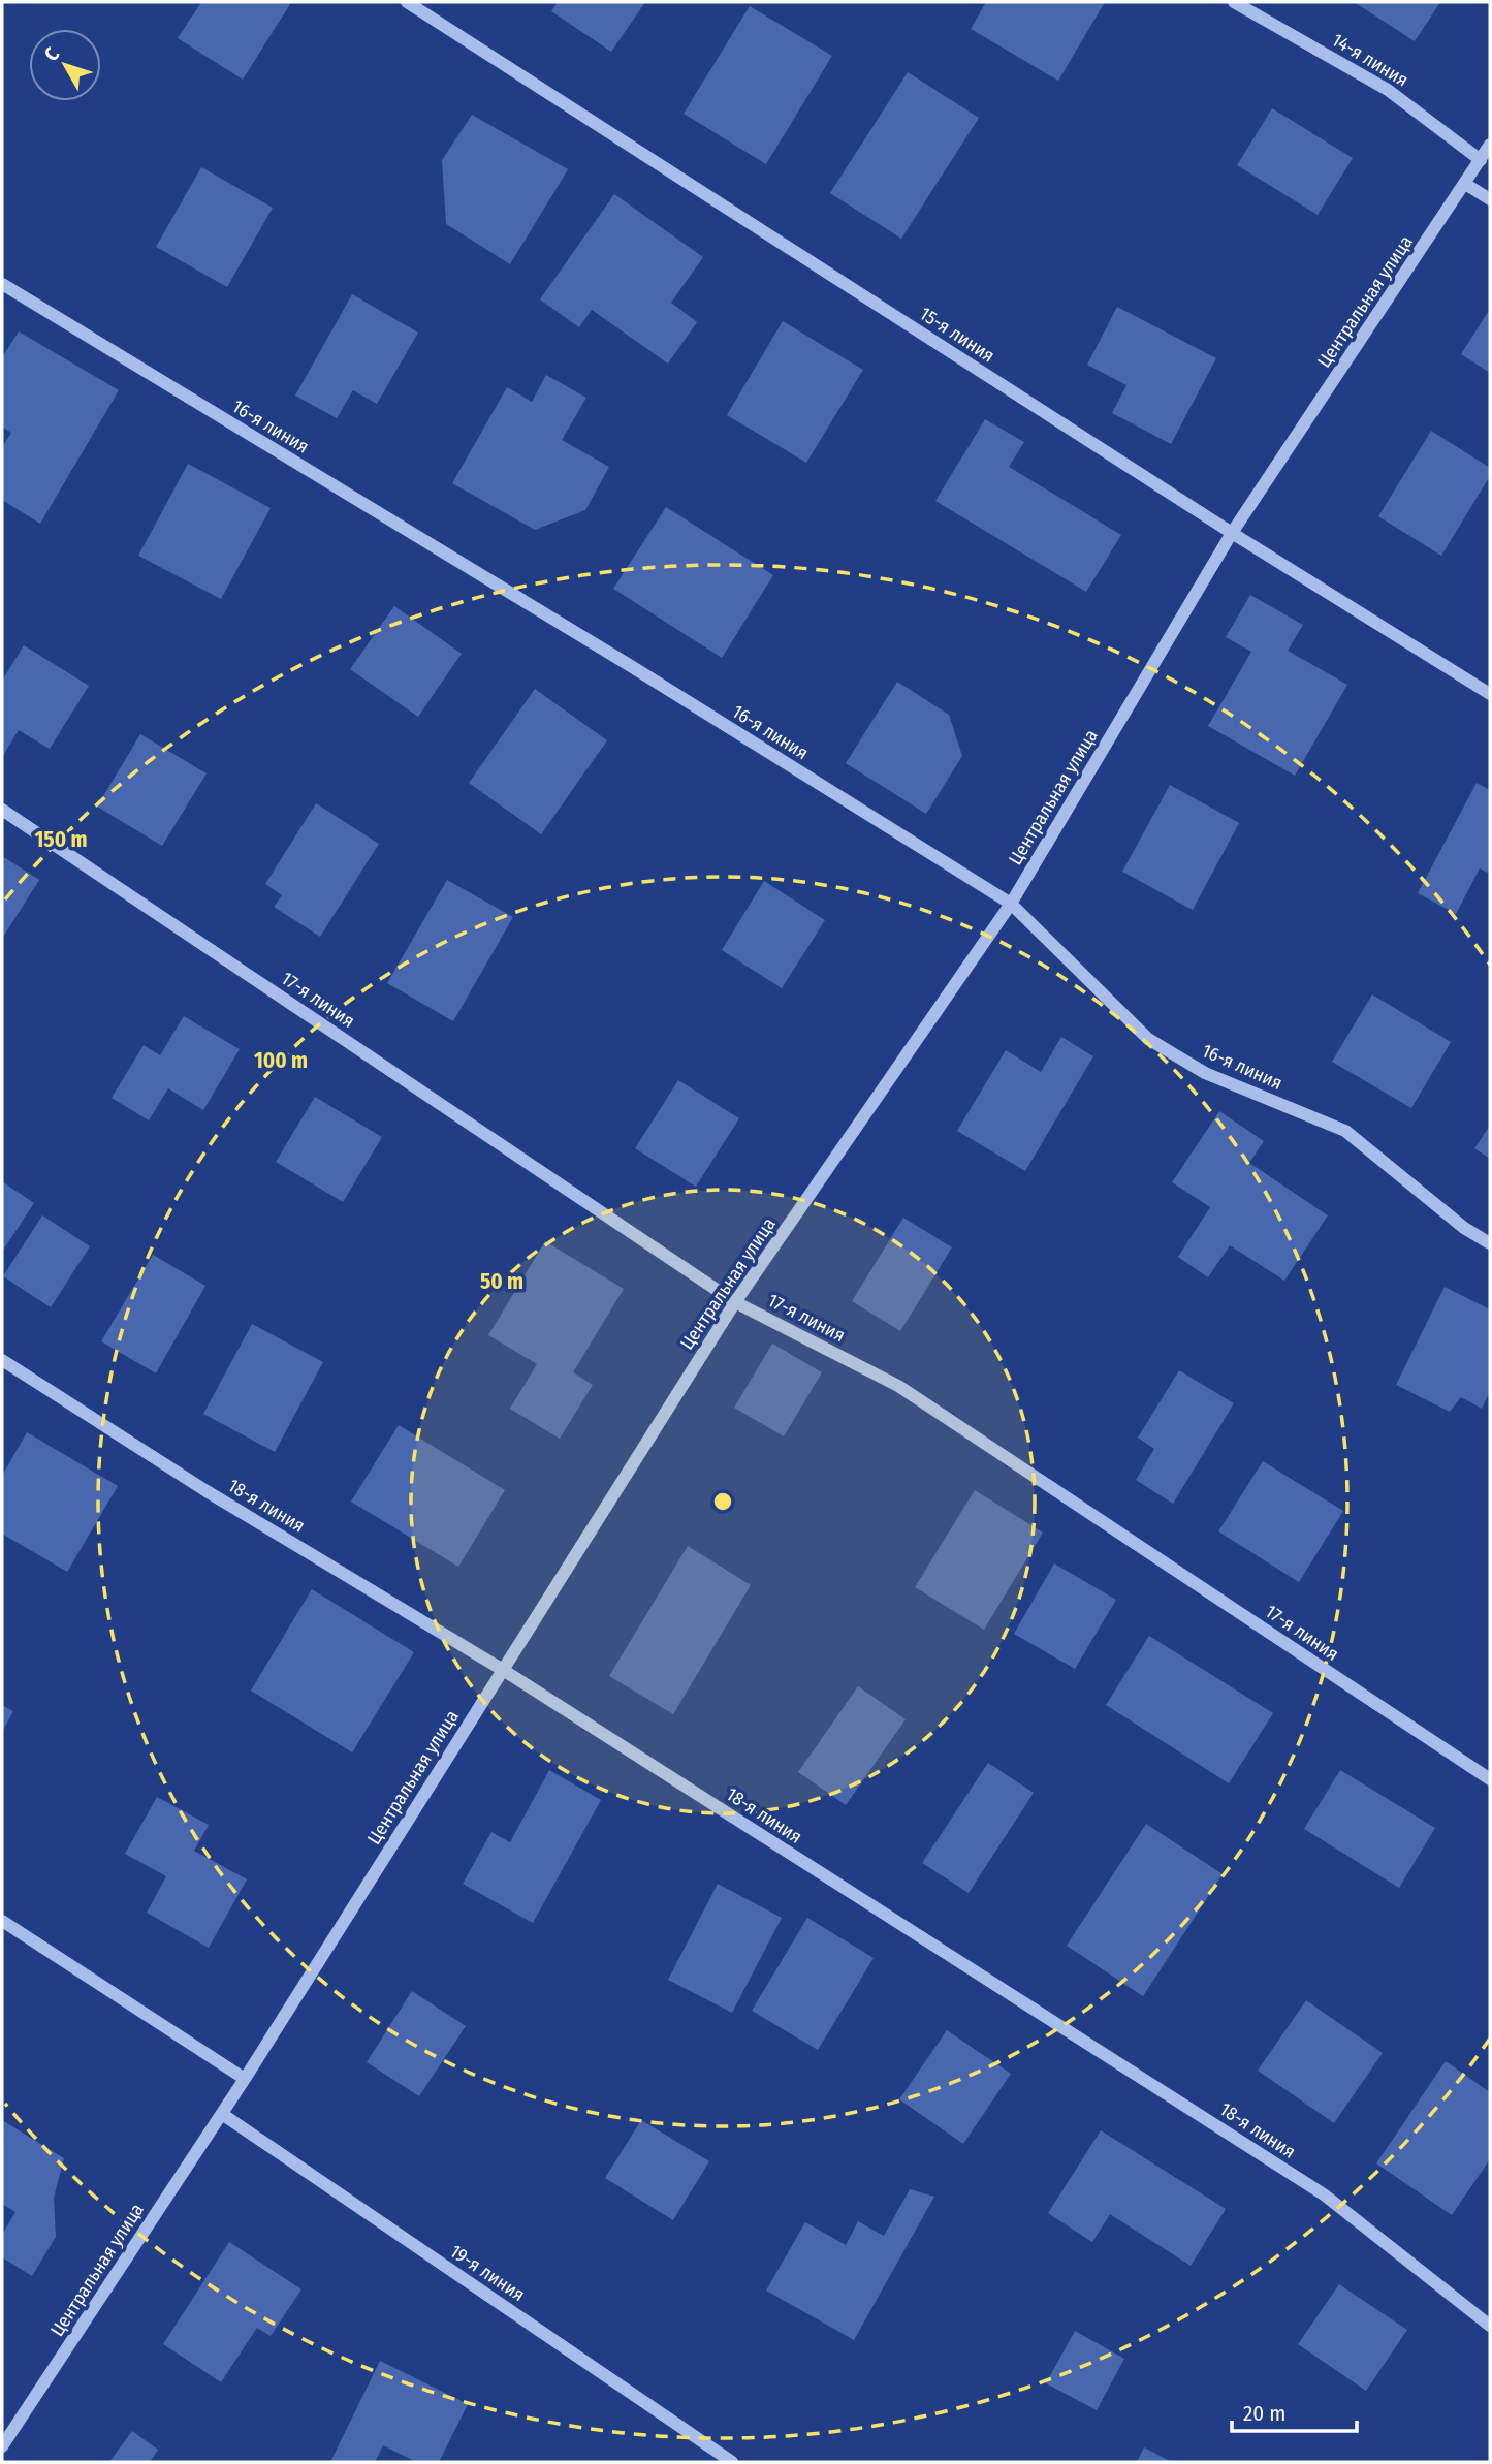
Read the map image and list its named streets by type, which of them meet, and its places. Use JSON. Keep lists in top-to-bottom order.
{
  "streets": {
    "street": [
      "14-я линия",
      "Центральная улица",
      "15-я линия",
      "16-я линия",
      "17-я линия",
      "18-я линия",
      "19-я линия"
    ]
  },
  "crossings": [
    ["14-я линия", "Центральная улица"],
    ["Центральная улица", "15-я линия"],
    ["Центральная улица", "16-я линия"],
    ["Центральная улица", "17-я линия"],
    ["Центральная улица", "18-я линия"],
    ["Центральная улица", "19-я линия"]
  ],
  "scale_bar": "20 m",
  "north": "top left",
  "rings": ["150 m", "100 m", "50 m"]
}
